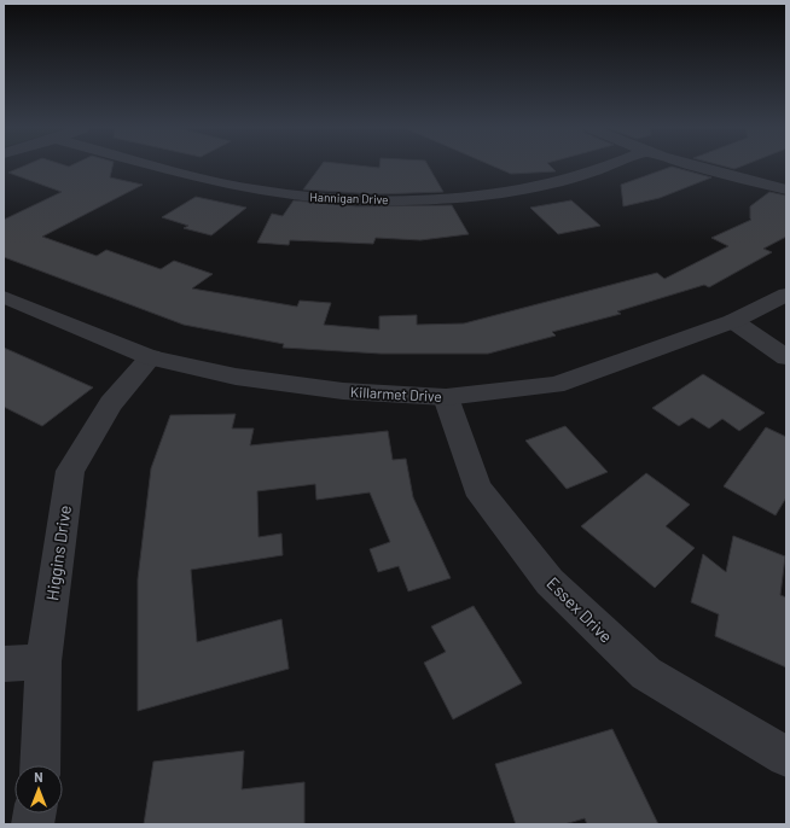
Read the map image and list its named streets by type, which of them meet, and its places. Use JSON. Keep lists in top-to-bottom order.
{
  "streets": {
    "street": [
      "Hannigan Drive",
      "Killarmet Drive",
      "Higgins Drive",
      "Essex Drive"
    ]
  },
  "crossings": [
    ["Killarmet Drive", "Higgins Drive"],
    ["Killarmet Drive", "Essex Drive"]
  ],
  "north": "top"
}
